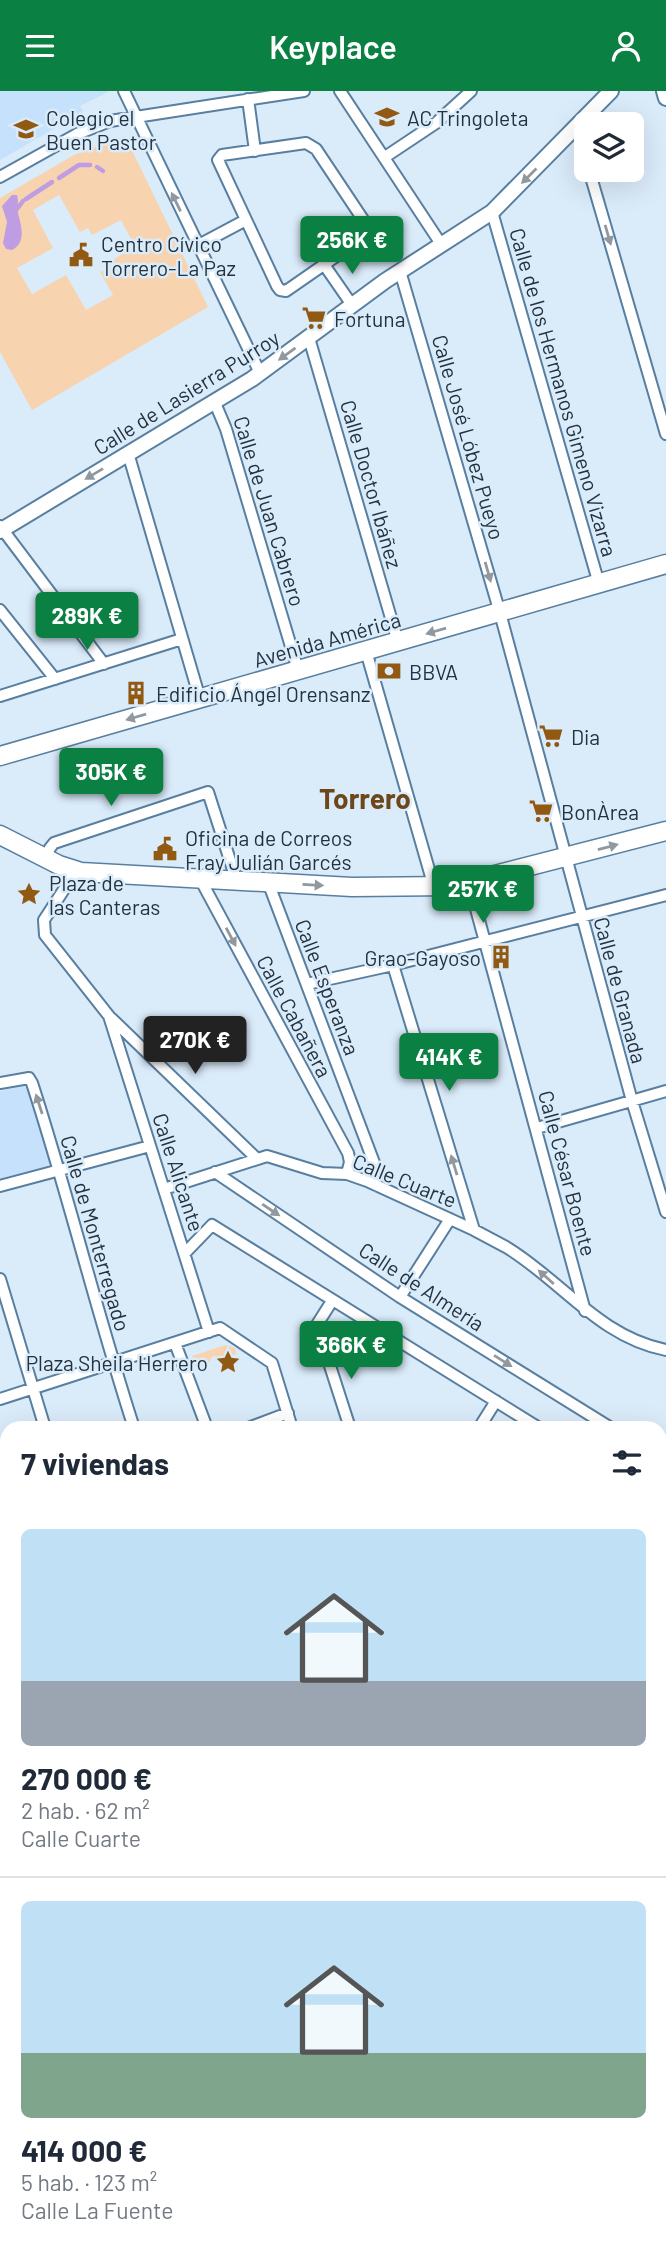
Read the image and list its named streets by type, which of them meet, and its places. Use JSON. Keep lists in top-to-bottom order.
{
  "streets": {
    "main road": ["Avenida América"],
    "street": [
      "Calle de Lasierra Purroy",
      "Calle de los Hermanos Gimeno Vizarra",
      "Calle José Lóbez Pueyo",
      "Calle Doctor Ibáñez",
      "Calle de Juan Cabrero",
      "Calle Esperanza",
      "Calle de Granada",
      "Calle Cabañera",
      "Calle Alicante",
      "Calle César Boente",
      "Calle Cuarte",
      "Calle de Monterregado",
      "Calle de Almería"
    ]
  },
  "crossings": [
    ["Calle de Lasierra Purroy", "Calle de los Hermanos Gimeno Vizarra"],
    ["Calle de Lasierra Purroy", "Calle José Lóbez Pueyo"],
    ["Calle de Lasierra Purroy", "Calle Doctor Ibáñez"],
    ["Calle de Lasierra Purroy", "Calle de Juan Cabrero"],
    ["Calle de los Hermanos Gimeno Vizarra", "Avenida América"],
    ["Calle José Lóbez Pueyo", "Avenida América"],
    ["Calle José Lóbez Pueyo", "Calle de Granada"],
    ["Calle Doctor Ibáñez", "Avenida América"],
    ["Calle de Juan Cabrero", "Avenida América"],
    ["Calle Esperanza", "Calle Cuarte"],
    ["Calle Cabañera", "Calle Cuarte"],
    ["Calle César Boente", "Calle Cuarte"]
  ],
  "one_way": [
    "Calle de Lasierra Purroy",
    "Calle José Lóbez Pueyo",
    "Avenida América",
    "Calle Cabañera"
  ],
  "districts": ["Torrero"],
  "places": {
    "school or university": ["AC Tringoleta", "Colegio el Buen Pastor"],
    "public building": ["Centro Cívico Torrero-La Paz", "Oficina de Correos Fray Julián Garcés"],
    "supermarket": ["Fortuna", "Dia", "BonÀrea"],
    "bank": ["BBVA"],
    "building": ["Edificio Ángel Orensanz", "Grao-Gayoso"],
    "place": ["Plaza de las Canteras", "Plaza Sheila Herrero"]
  },
  "page": {
    "header": "Keyplace",
    "price": [
      "256K €",
      "289K €",
      "305K €",
      "257K €",
      "270K €",
      "414K €",
      "366K €"
    ],
    "heading": "7 viviendas",
    "list": [
      {
        "name": "270 000 €",
        "note": "2 hab. · 62 m² · Calle Cuarte"
      },
      {
        "name": "414 000 €",
        "note": "5 hab. · 123 m² · Calle La Fuente"
      }
    ]
  }
}
